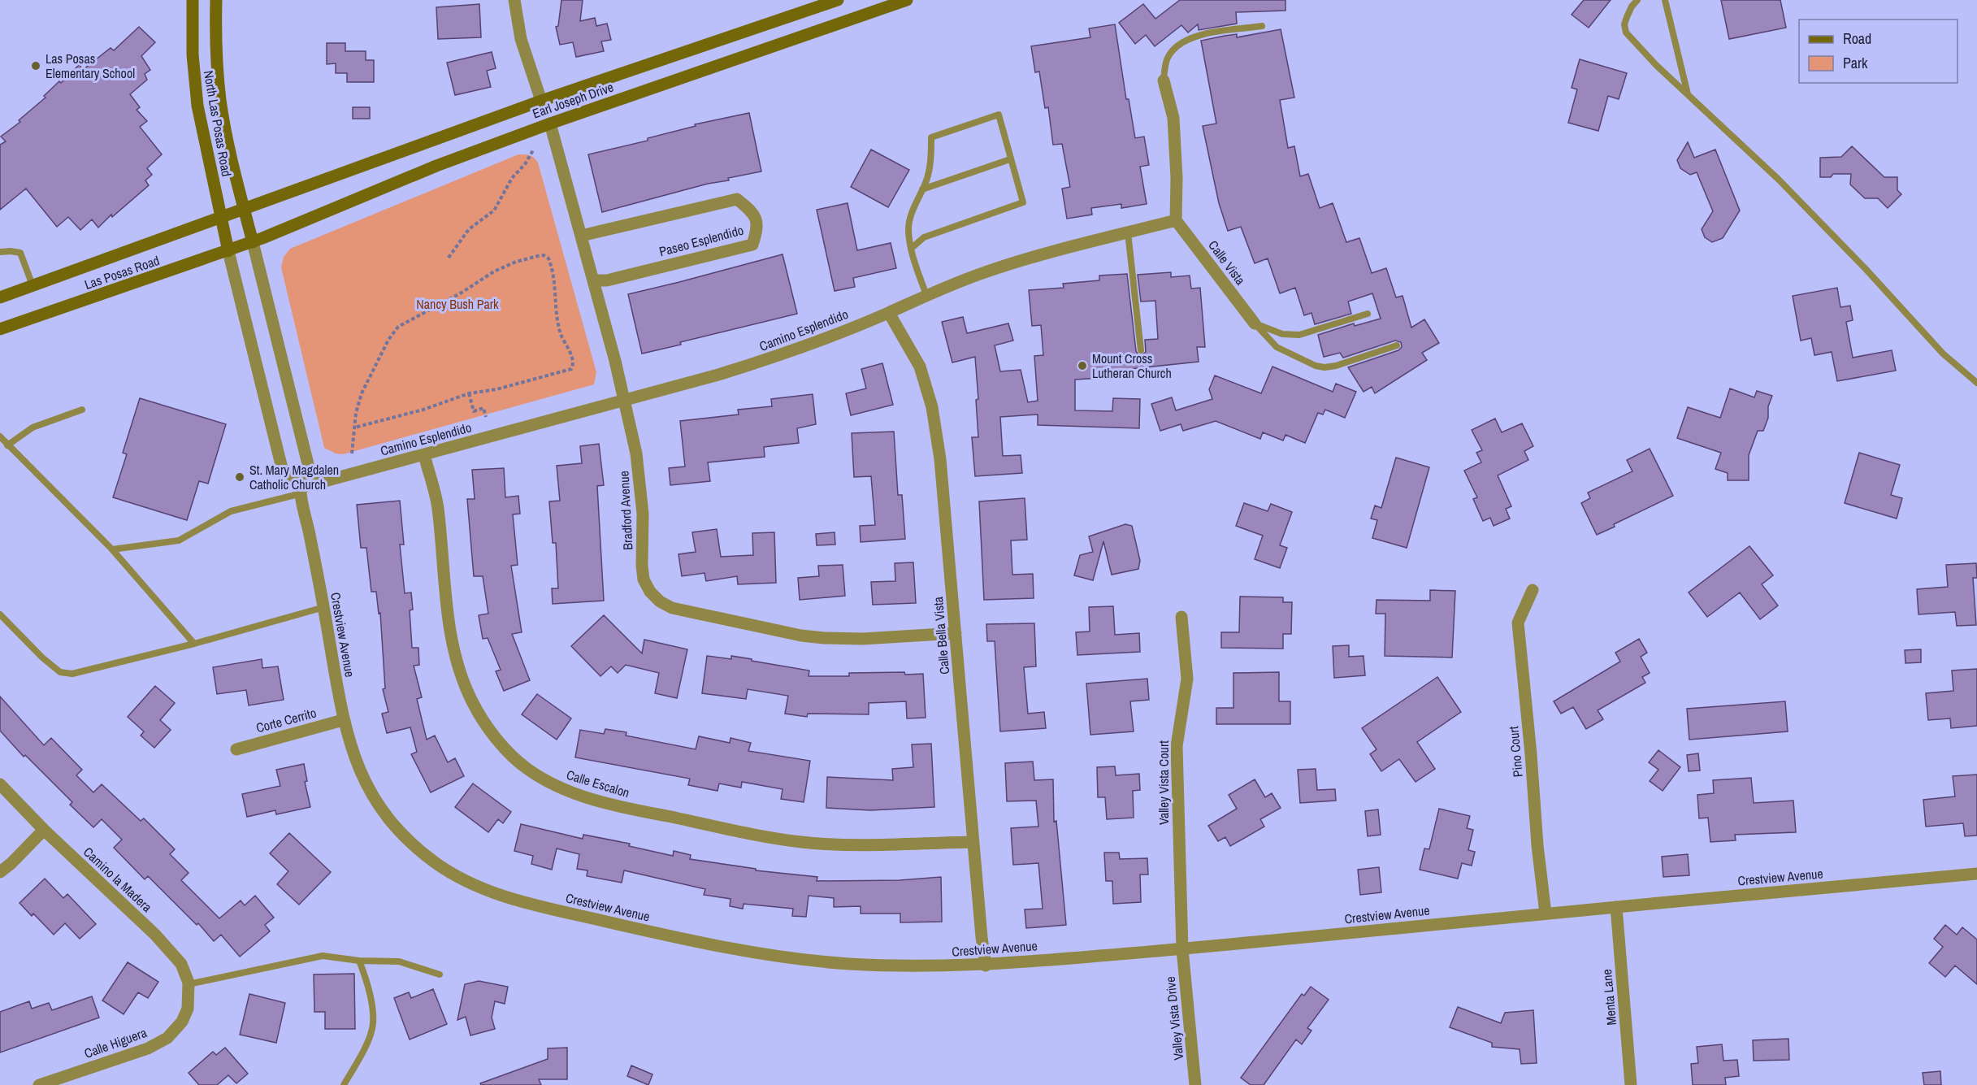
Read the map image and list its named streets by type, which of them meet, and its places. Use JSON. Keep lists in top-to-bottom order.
{
  "streets": {
    "main road": ["Earl Joseph Drive", "North Las Posas Road", "Las Posas Road"],
    "street": [
      "Paseo Esplendido",
      "Calle Vista",
      "Camino Esplendido",
      "Bradford Avenue",
      "Crestview Avenue",
      "Calle Bella Vista",
      "Corte Cerrito",
      "Pino Court",
      "Valley Vista Court",
      "Calle Escalon",
      "Camino la Madera",
      "Menta Lane",
      "Valley Vista Drive",
      "Calle Higuera"
    ]
  },
  "crossings": [
    ["Earl Joseph Drive", "North Las Posas Road"],
    ["Earl Joseph Drive", "Las Posas Road"],
    ["Earl Joseph Drive", "Bradford Avenue"],
    ["North Las Posas Road", "Las Posas Road"],
    ["Paseo Esplendido", "Bradford Avenue"],
    ["Calle Vista", "Camino Esplendido"],
    ["Camino Esplendido", "Bradford Avenue"],
    ["Camino Esplendido", "Crestview Avenue"],
    ["Camino Esplendido", "Calle Bella Vista"],
    ["Camino Esplendido", "Calle Escalon"],
    ["Bradford Avenue", "Calle Bella Vista"],
    ["Crestview Avenue", "Calle Bella Vista"],
    ["Crestview Avenue", "Corte Cerrito"],
    ["Crestview Avenue", "Pino Court"],
    ["Crestview Avenue", "Valley Vista Court"],
    ["Crestview Avenue", "Menta Lane"],
    ["Crestview Avenue", "Valley Vista Drive"],
    ["Calle Bella Vista", "Calle Escalon"],
    ["Valley Vista Court", "Valley Vista Drive"],
    ["Camino la Madera", "Calle Higuera"]
  ],
  "parks": ["Nancy Bush Park"],
  "places": ["Las Posas Elementary School", "Mount Cross Lutheran Church", "St. Mary Magdalen Catholic Church"],
  "legend": ["Road", "Park"]
}
